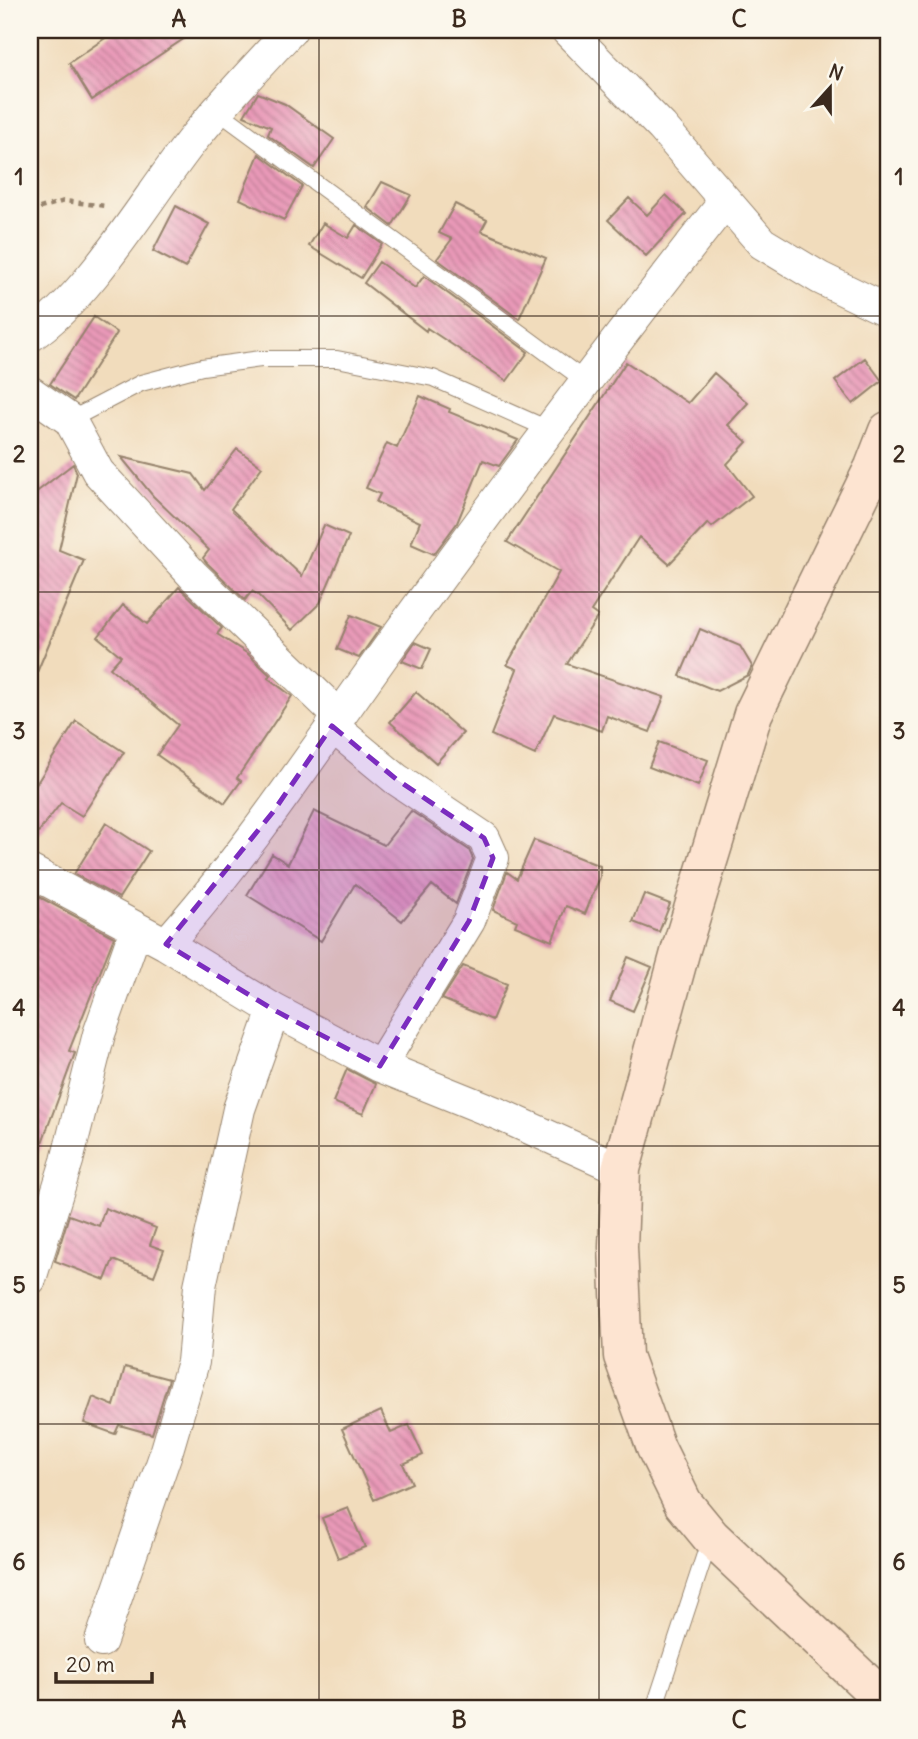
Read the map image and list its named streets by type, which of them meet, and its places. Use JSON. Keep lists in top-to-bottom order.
{
  "scale_bar": "20 m",
  "north": "top",
  "grid": {
    "columns": ["A", "B", "C"],
    "rows": [
      "1",
      "2",
      "3",
      "4",
      "5",
      "6"
    ]
  }
}
